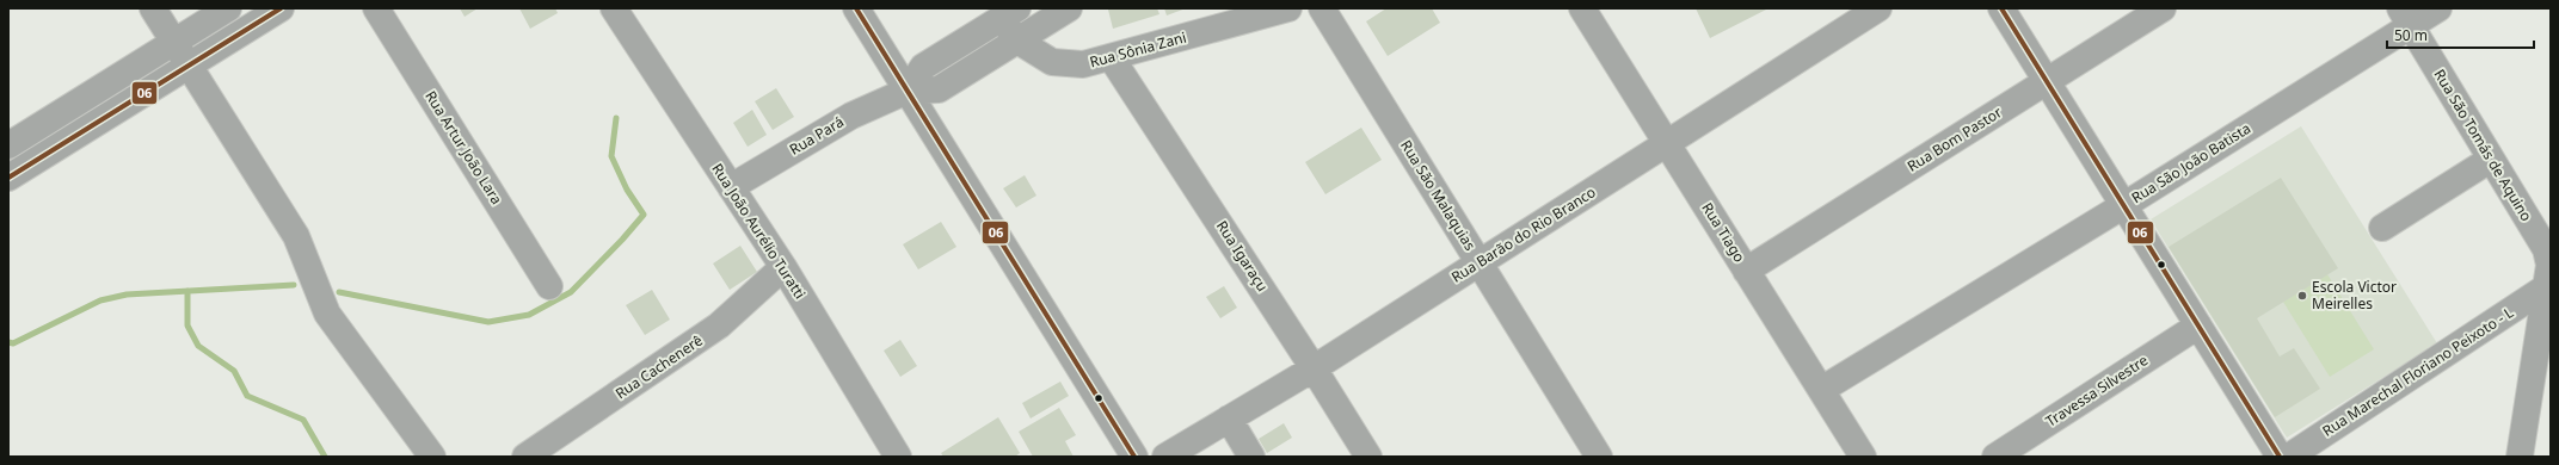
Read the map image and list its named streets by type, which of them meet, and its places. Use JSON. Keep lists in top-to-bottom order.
{
  "streets": {
    "street": [
      "Rua Sônia Zani",
      "Rua Pará",
      "Rua Bom Pastor",
      "Rua São Tomás de Aquino",
      "Rua Artur João Lara",
      "Rua São João Batista",
      "Rua São Malaquias",
      "Rua João Aurélio Turatti",
      "Rua Tiago",
      "Rua Barão do Rio Branco",
      "Rua Igaraçu",
      "Rua Cachenerê",
      "Rua Marechal Floriano Peixoto - L",
      "Travessa Silvestre"
    ]
  },
  "crossings": [
    ["Rua Sônia Zani", "Rua Pará"],
    ["Rua Sônia Zani", "Rua Igaraçu"],
    ["Rua Pará", "Rua João Aurélio Turatti"],
    ["Rua Bom Pastor", "Rua Tiago"],
    ["Rua São Tomás de Aquino", "Rua São João Batista"],
    ["Rua São Tomás de Aquino", "Rua Marechal Floriano Peixoto - L"],
    ["Rua São João Batista", "Rua Tiago"],
    ["Rua São Malaquias", "Rua Barão do Rio Branco"],
    ["Rua João Aurélio Turatti", "Rua Cachenerê"],
    ["Rua Tiago", "Rua Barão do Rio Branco"],
    ["Rua Barão do Rio Branco", "Rua Igaraçu"]
  ],
  "places": ["Escola Victor Meirelles"],
  "lines": ["transit line 06"],
  "scale_bar": "50 m"
}
